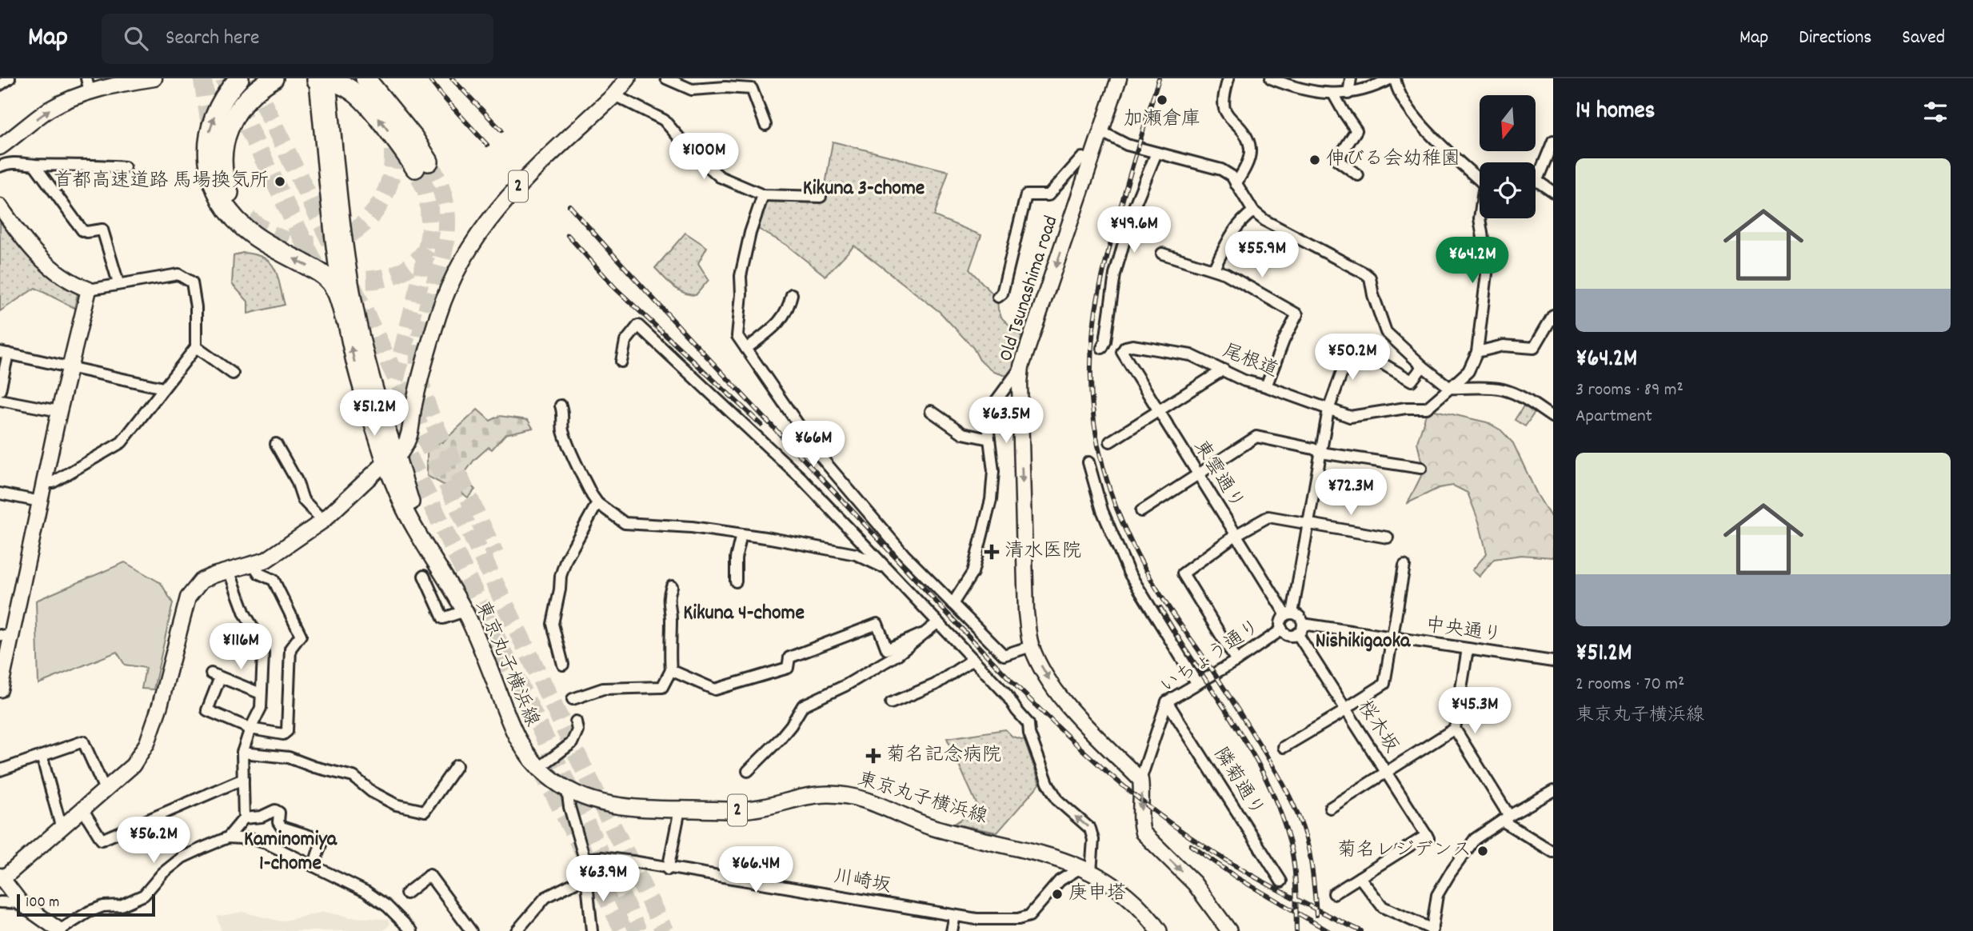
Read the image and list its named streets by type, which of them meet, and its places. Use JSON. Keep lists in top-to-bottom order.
{
  "streets": {
    "main road": ["2", "東京丸子横浜線"],
    "street": [
      "Old Tsunashima road",
      "尾根道",
      "東雲通り",
      "中央通り",
      "いちょう通り",
      "桜木坂",
      "隣菊通り",
      "川崎坂"
    ]
  },
  "crossings": [
    ["2", "東京丸子横浜線"],
    ["Old Tsunashima road", "いちょう通り"],
    ["尾根道", "東雲通り"],
    ["東雲通り", "中央通り"],
    ["東雲通り", "いちょう通り"],
    ["東雲通り", "桜木坂"],
    ["中央通り", "いちょう通り"],
    ["中央通り", "桜木坂"],
    ["いちょう通り", "桜木坂"],
    ["いちょう通り", "隣菊通り"],
    ["東京丸子横浜線", "川崎坂"]
  ],
  "districts": [
    "Kikuna 3-chome",
    "Kikuna 4-chome",
    "Nishikigaoka",
    "Kaminomiya 1-chome"
  ],
  "places": {
    "other": [
      "加瀬倉庫",
      "伸びる会幼稚園",
      "首都高速道路 馬場換気所",
      "菊名レジデンス",
      "庚申塔"
    ],
    "health": ["清水医院", "菊名記念病院"]
  },
  "scale_bar": "100 m",
  "north": "bottom",
  "page": {
    "header": "Map",
    "search": "Search here",
    "nav": ["Map", "Directions", "Saved"],
    "heading": "14 homes",
    "price": [
      "¥100M",
      "¥49.6M",
      "¥55.9M",
      "¥64.2M",
      "¥50.2M",
      "¥51.2M",
      "¥63.5M",
      "¥66M",
      "¥72.3M",
      "¥116M",
      "¥45.3M",
      "¥56.2M",
      "¥66.4M",
      "¥63.9M"
    ],
    "list": [
      {
        "name": "¥64.2M",
        "note": "3 rooms · 89 m² · Apartment"
      },
      {
        "name": "¥51.2M",
        "note": "2 rooms · 70 m² · 東京丸子横浜線"
      }
    ],
    "scale": "100 m"
  }
}
